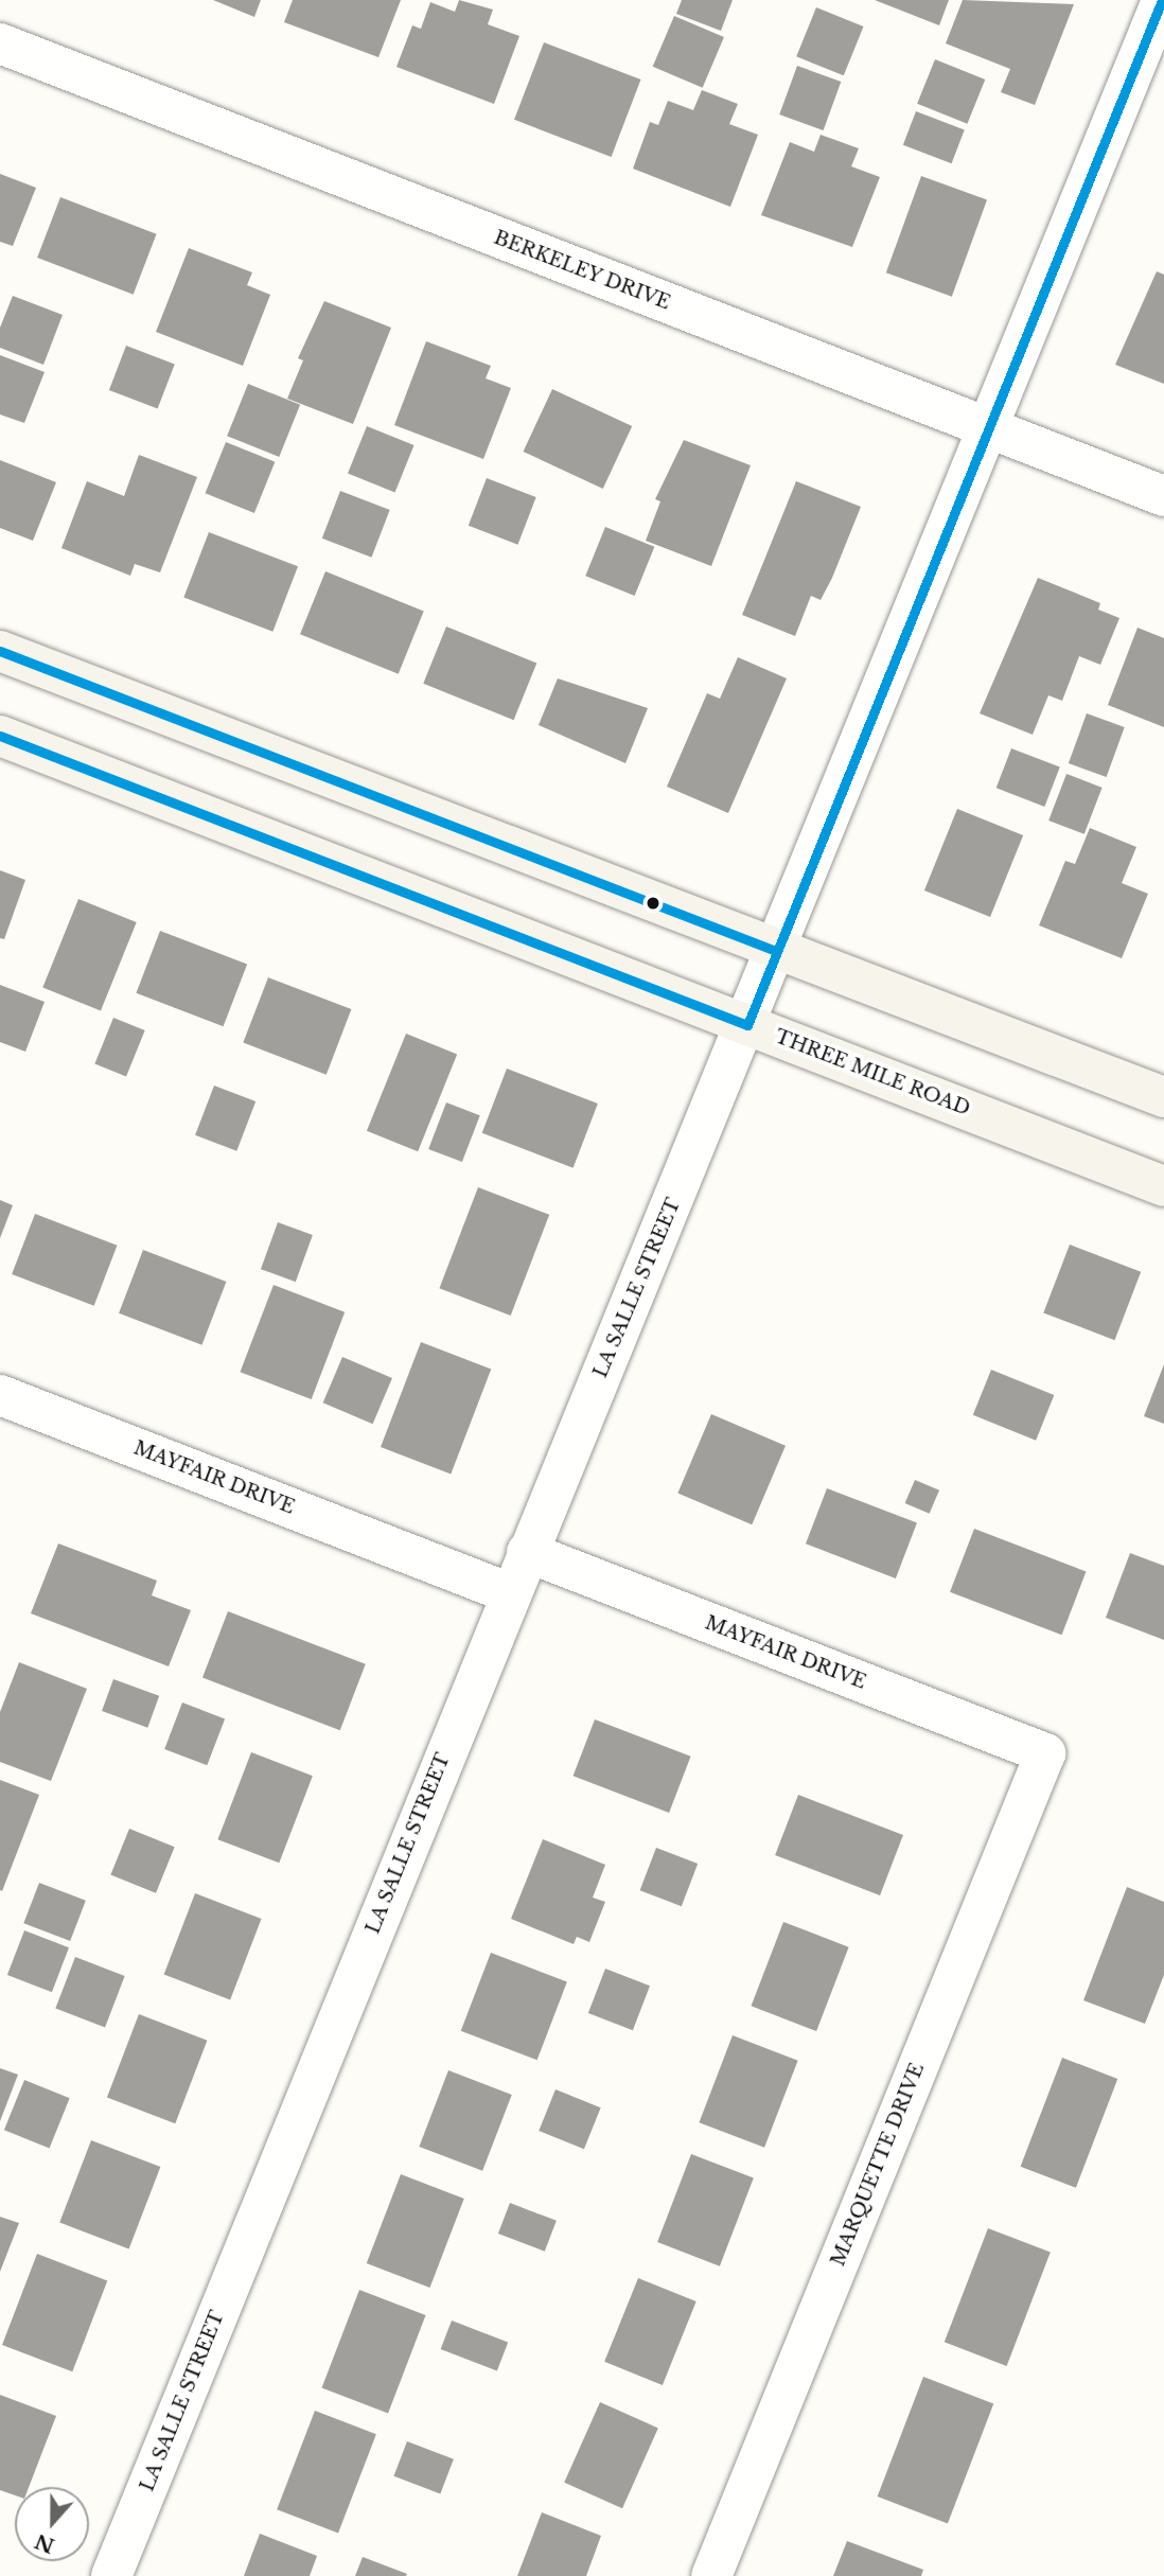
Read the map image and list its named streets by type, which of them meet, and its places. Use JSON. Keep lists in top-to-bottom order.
{
  "streets": {
    "street": [
      "BERKELEY DRIVE",
      "THREE MILE ROAD",
      "LA SALLE STREET",
      "MAYFAIR DRIVE",
      "MARQUETTE DRIVE"
    ]
  },
  "crossings": [
    ["BERKELEY DRIVE", "LA SALLE STREET"],
    ["THREE MILE ROAD", "LA SALLE STREET"],
    ["LA SALLE STREET", "MAYFAIR DRIVE"],
    ["MAYFAIR DRIVE", "MARQUETTE DRIVE"]
  ],
  "north": "bottom"
}
